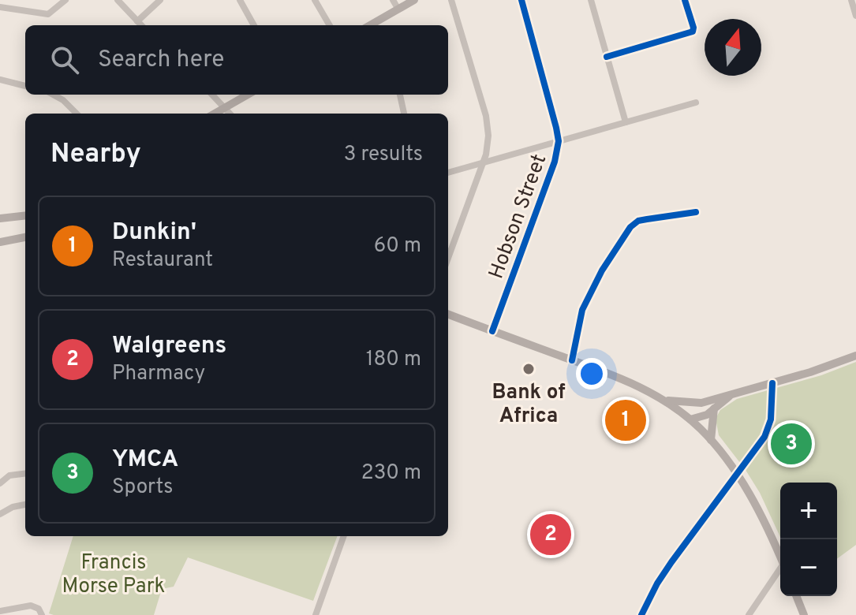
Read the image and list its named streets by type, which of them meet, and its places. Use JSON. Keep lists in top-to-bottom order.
{
  "streets": {
    "street": ["Hobson Street"]
  },
  "parks": ["Francis Morse Park"],
  "places": ["Bank of Africa"],
  "north": "top",
  "page": {
    "search": "Search here",
    "heading": ["Nearby", "3 results"],
    "list": [
      {
        "mark": "1",
        "name": "Dunkin'",
        "note": "Restaurant",
        "value": "60 m"
      },
      {
        "mark": "2",
        "name": "Walgreens",
        "note": "Pharmacy",
        "value": "180 m"
      },
      {
        "mark": "3",
        "name": "YMCA",
        "note": "Sports",
        "value": "230 m"
      }
    ],
    "pins": ["1", "3", "2"],
    "map_buttons": ["+", "−"]
  }
}
